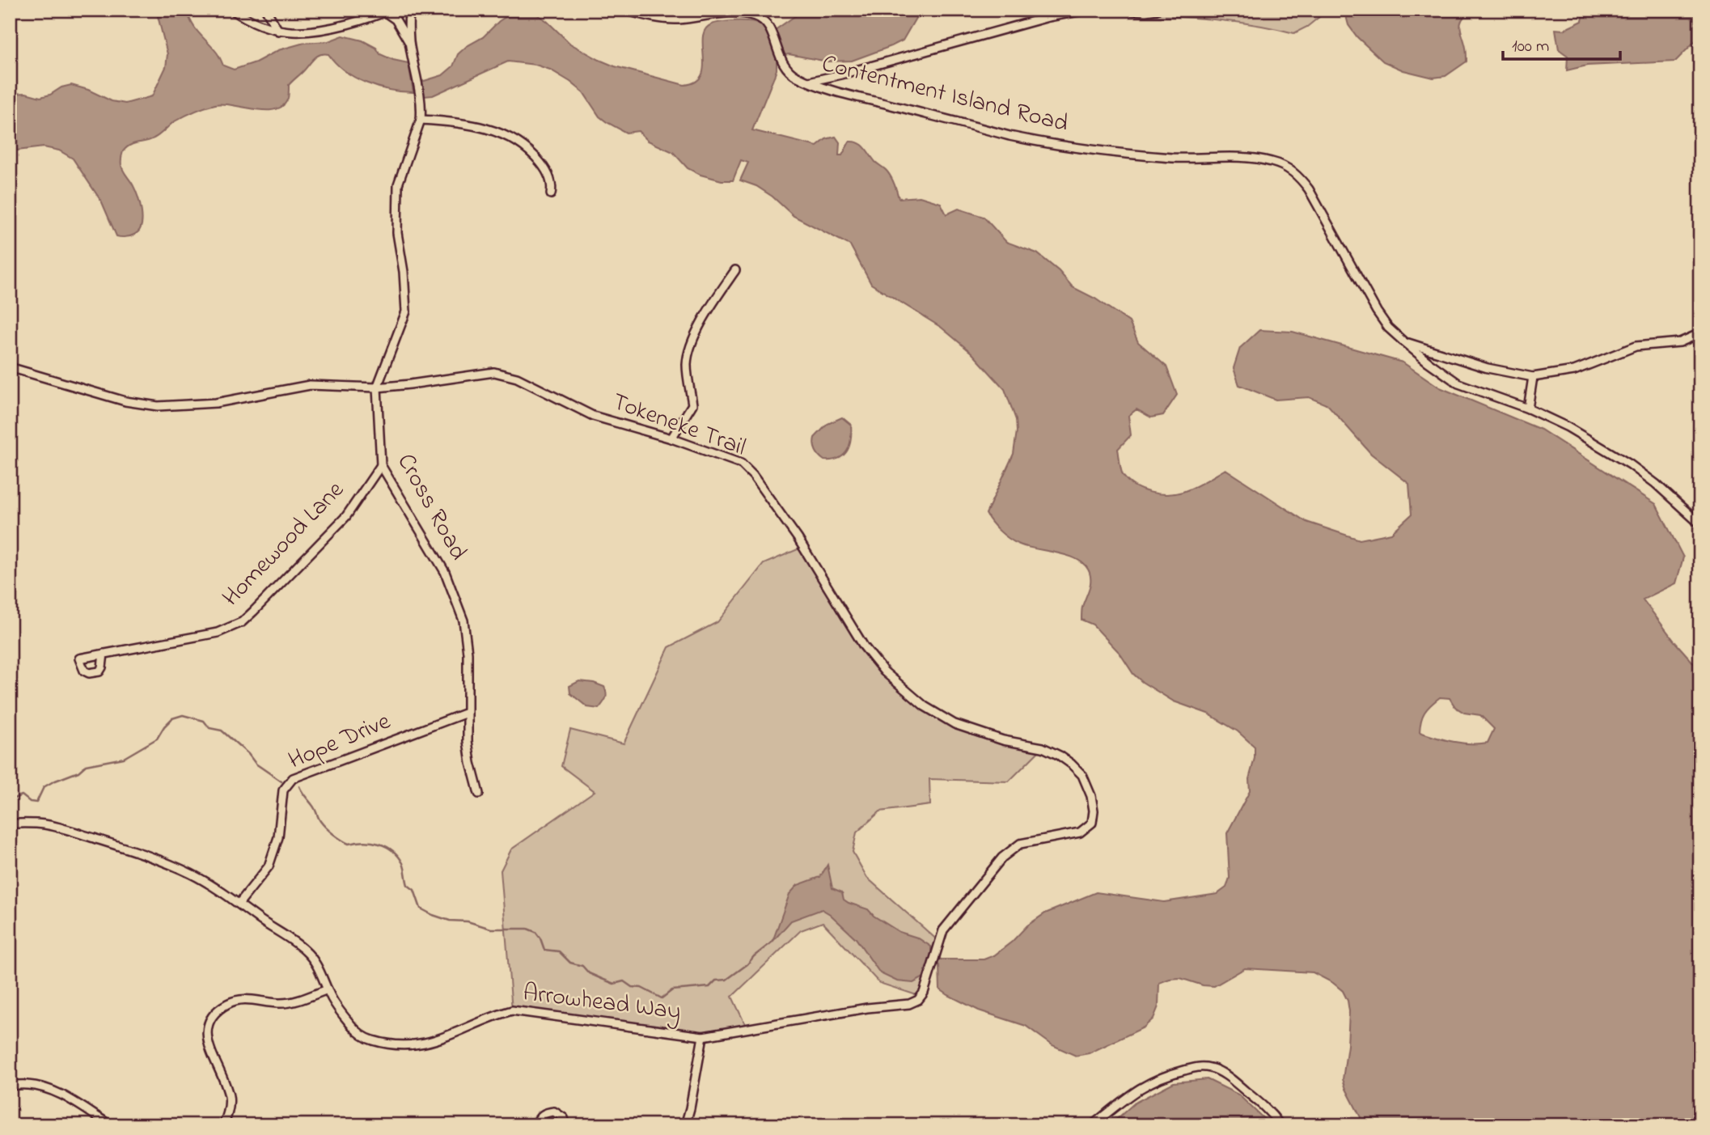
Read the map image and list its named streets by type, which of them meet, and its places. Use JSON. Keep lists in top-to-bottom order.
{
  "streets": {
    "street": [
      "Contentment Island Road",
      "Tokeneke Trail",
      "Cross Road",
      "Homewood Lane",
      "Hope Drive",
      "Arrowhead Way"
    ]
  },
  "crossings": [
    ["Tokeneke Trail", "Cross Road"],
    ["Tokeneke Trail", "Arrowhead Way"],
    ["Cross Road", "Homewood Lane"],
    ["Cross Road", "Hope Drive"],
    ["Hope Drive", "Arrowhead Way"]
  ],
  "scale_bar": "100 m"
}
